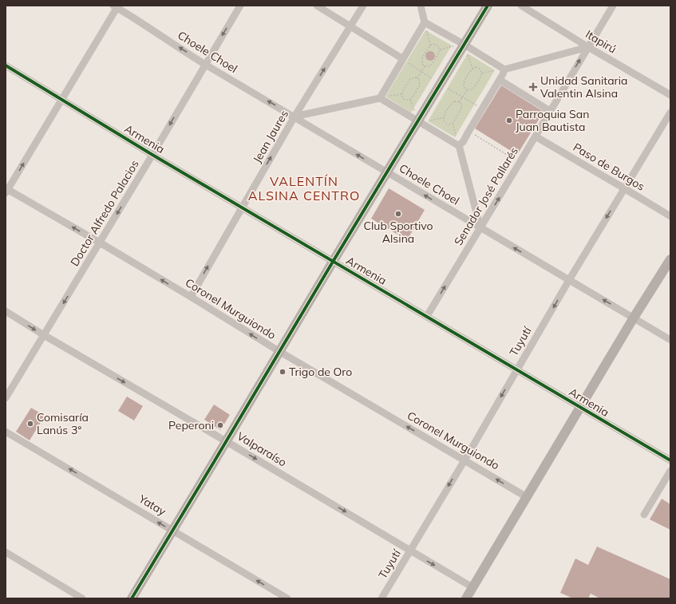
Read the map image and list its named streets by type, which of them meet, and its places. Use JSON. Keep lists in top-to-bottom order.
{
  "streets": {
    "street": [
      "Itapirú",
      "Choele Choel",
      "Jean Jaures",
      "Armenia",
      "Paso de Burgos",
      "Senador José Pallarés",
      "Doctor Alfredo Palacios",
      "Coronel Murguiondo",
      "Tuyutí",
      "Valparaíso",
      "Yatay"
    ]
  },
  "crossings": [
    ["Itapirú", "Senador José Pallarés"],
    ["Choele Choel", "Jean Jaures"],
    ["Choele Choel", "Senador José Pallarés"],
    ["Choele Choel", "Doctor Alfredo Palacios"],
    ["Choele Choel", "Tuyutí"],
    ["Jean Jaures", "Armenia"],
    ["Jean Jaures", "Coronel Murguiondo"],
    ["Armenia", "Senador José Pallarés"],
    ["Armenia", "Doctor Alfredo Palacios"],
    ["Armenia", "Tuyutí"],
    ["Paso de Burgos", "Senador José Pallarés"],
    ["Paso de Burgos", "Tuyutí"],
    ["Doctor Alfredo Palacios", "Coronel Murguiondo"],
    ["Doctor Alfredo Palacios", "Valparaíso"],
    ["Coronel Murguiondo", "Tuyutí"],
    ["Tuyutí", "Valparaíso"]
  ],
  "one_way": [
    "Choele Choel",
    "Jean Jaures",
    "Senador José Pallarés",
    "Doctor Alfredo Palacios",
    "Coronel Murguiondo",
    "Tuyutí",
    "Valparaíso",
    "Yatay"
  ],
  "districts": ["VALENTÍN ALSINA CENTRO"],
  "places": {
    "health": ["Unidad Sanitaria Valentin Alsina"],
    "other": [
      "Parroquia San Juan Bautista",
      "Club Sportivo Alsina",
      "Trigo de Oro",
      "Comisaría Lanús 3°",
      "Peperoni"
    ]
  }
}
